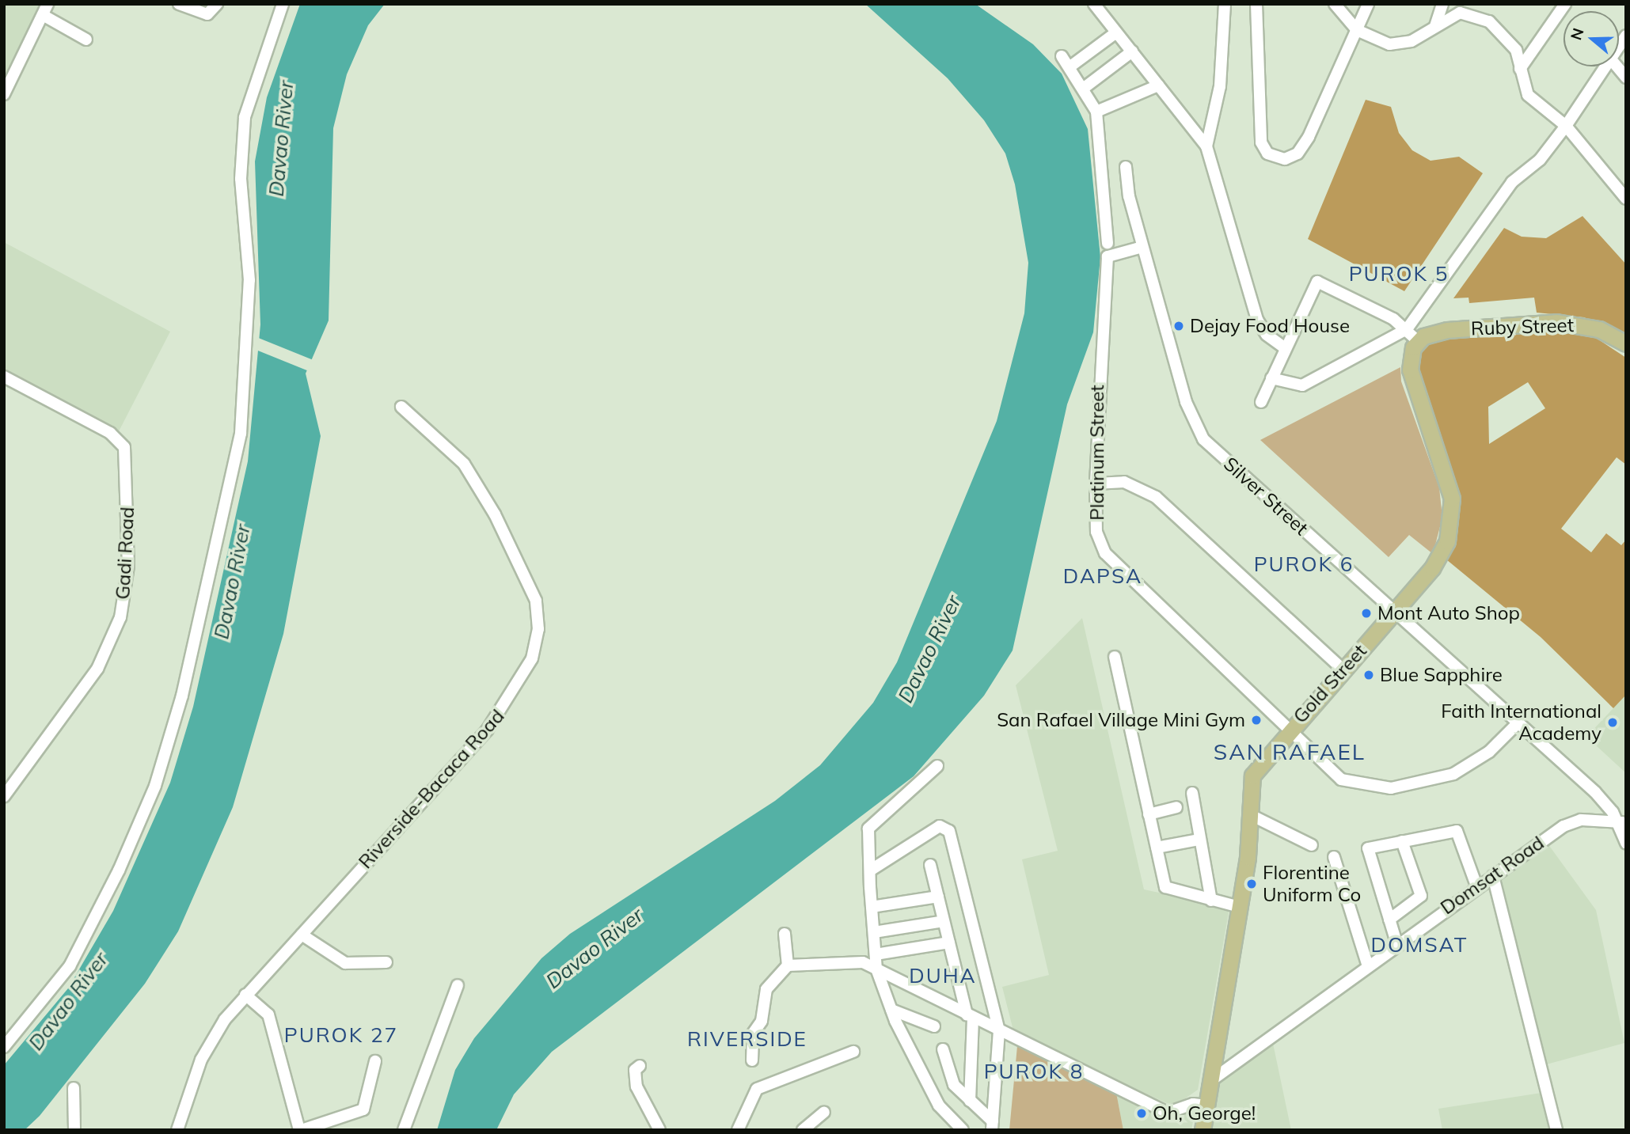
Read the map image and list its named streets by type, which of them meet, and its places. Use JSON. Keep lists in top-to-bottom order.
{
  "streets": {
    "main road": ["Ruby Street", "Gold Street"],
    "street": [
      "Platinum Street",
      "Silver Street",
      "Gadi Road",
      "Riverside-Bacaca Road",
      "Domsat Road"
    ]
  },
  "crossings": [
    ["Ruby Street", "Gold Street"],
    ["Platinum Street", "Silver Street"],
    ["Platinum Street", "Gold Street"],
    ["Silver Street", "Gold Street"],
    ["Silver Street", "Domsat Road"],
    ["Gold Street", "Domsat Road"]
  ],
  "districts": [
    "PUROK 5",
    "PUROK 6",
    "DAPSA",
    "SAN RAFAEL",
    "DOMSAT",
    "DUHA",
    "PUROK 27",
    "RIVERSIDE",
    "PUROK 8"
  ],
  "water": ["Davao River"],
  "places": [
    "Dejay Food House",
    "Mont Auto Shop",
    "Blue Sapphire",
    "San Rafael Village Mini Gym",
    "Faith International Academy",
    "Florentine Uniform Co",
    "Oh, George!"
  ],
  "north": "left"
}
